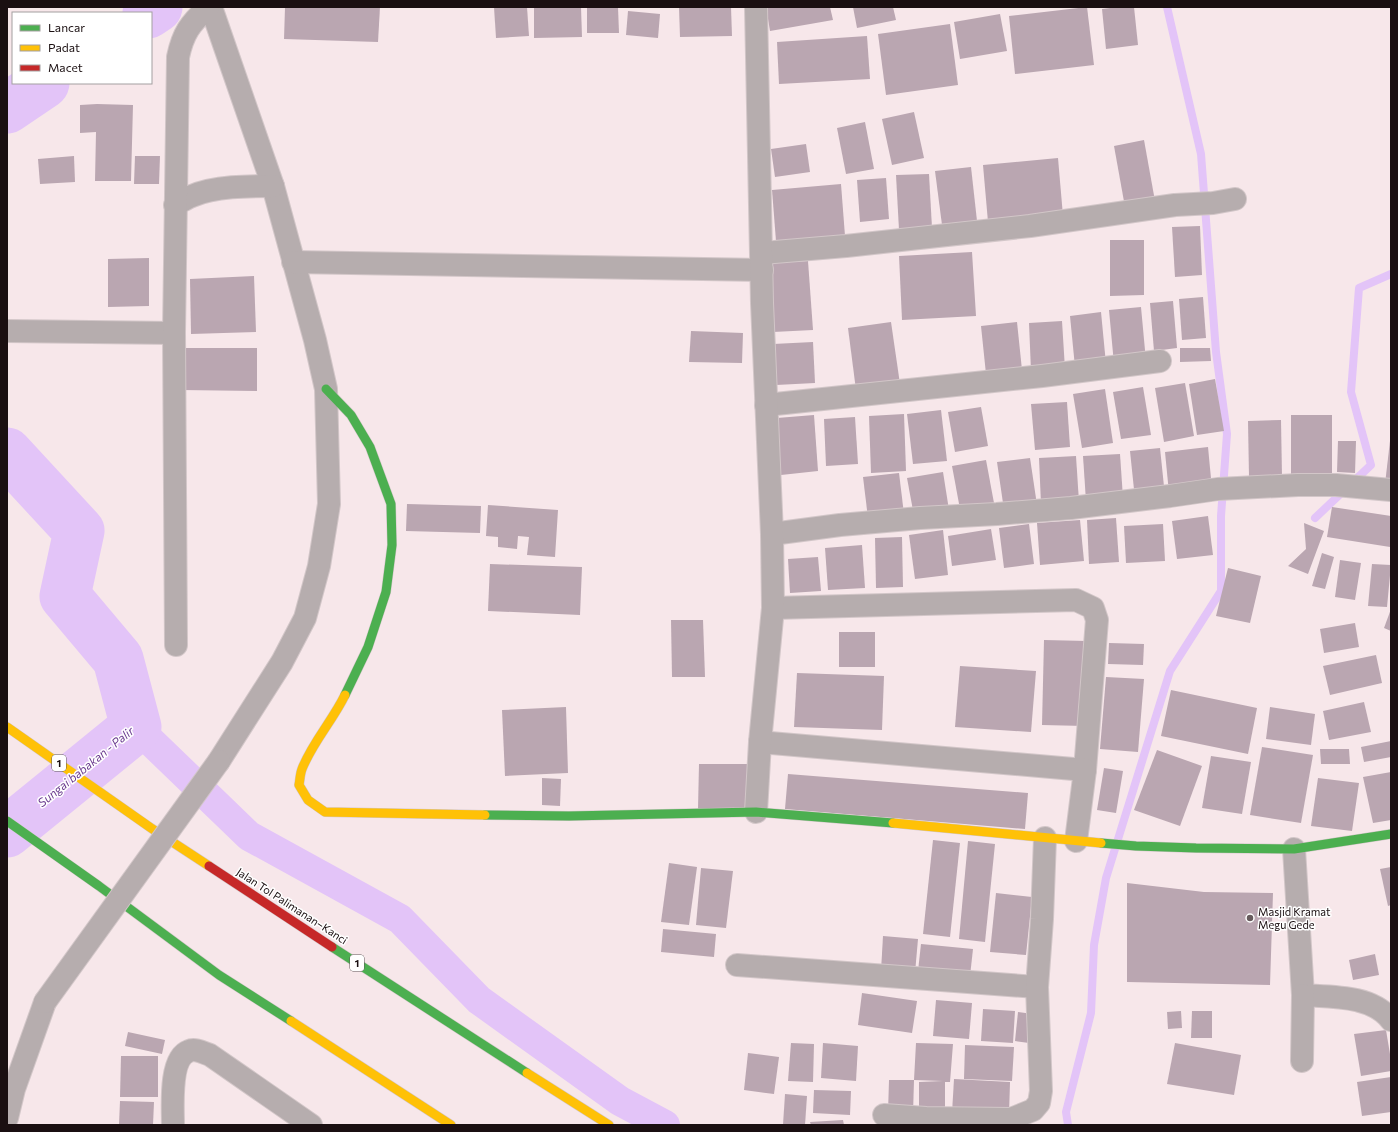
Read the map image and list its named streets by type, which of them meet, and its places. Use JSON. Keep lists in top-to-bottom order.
{
  "streets": {
    "main road": ["1", "Jalan Tol Palimanan–Kanci"]
  },
  "water": ["Sungai babakan - Palir"],
  "places": ["Masjid Kramat Megu Gede"],
  "legend": ["Lancar", "Padat", "Macet"]
}
